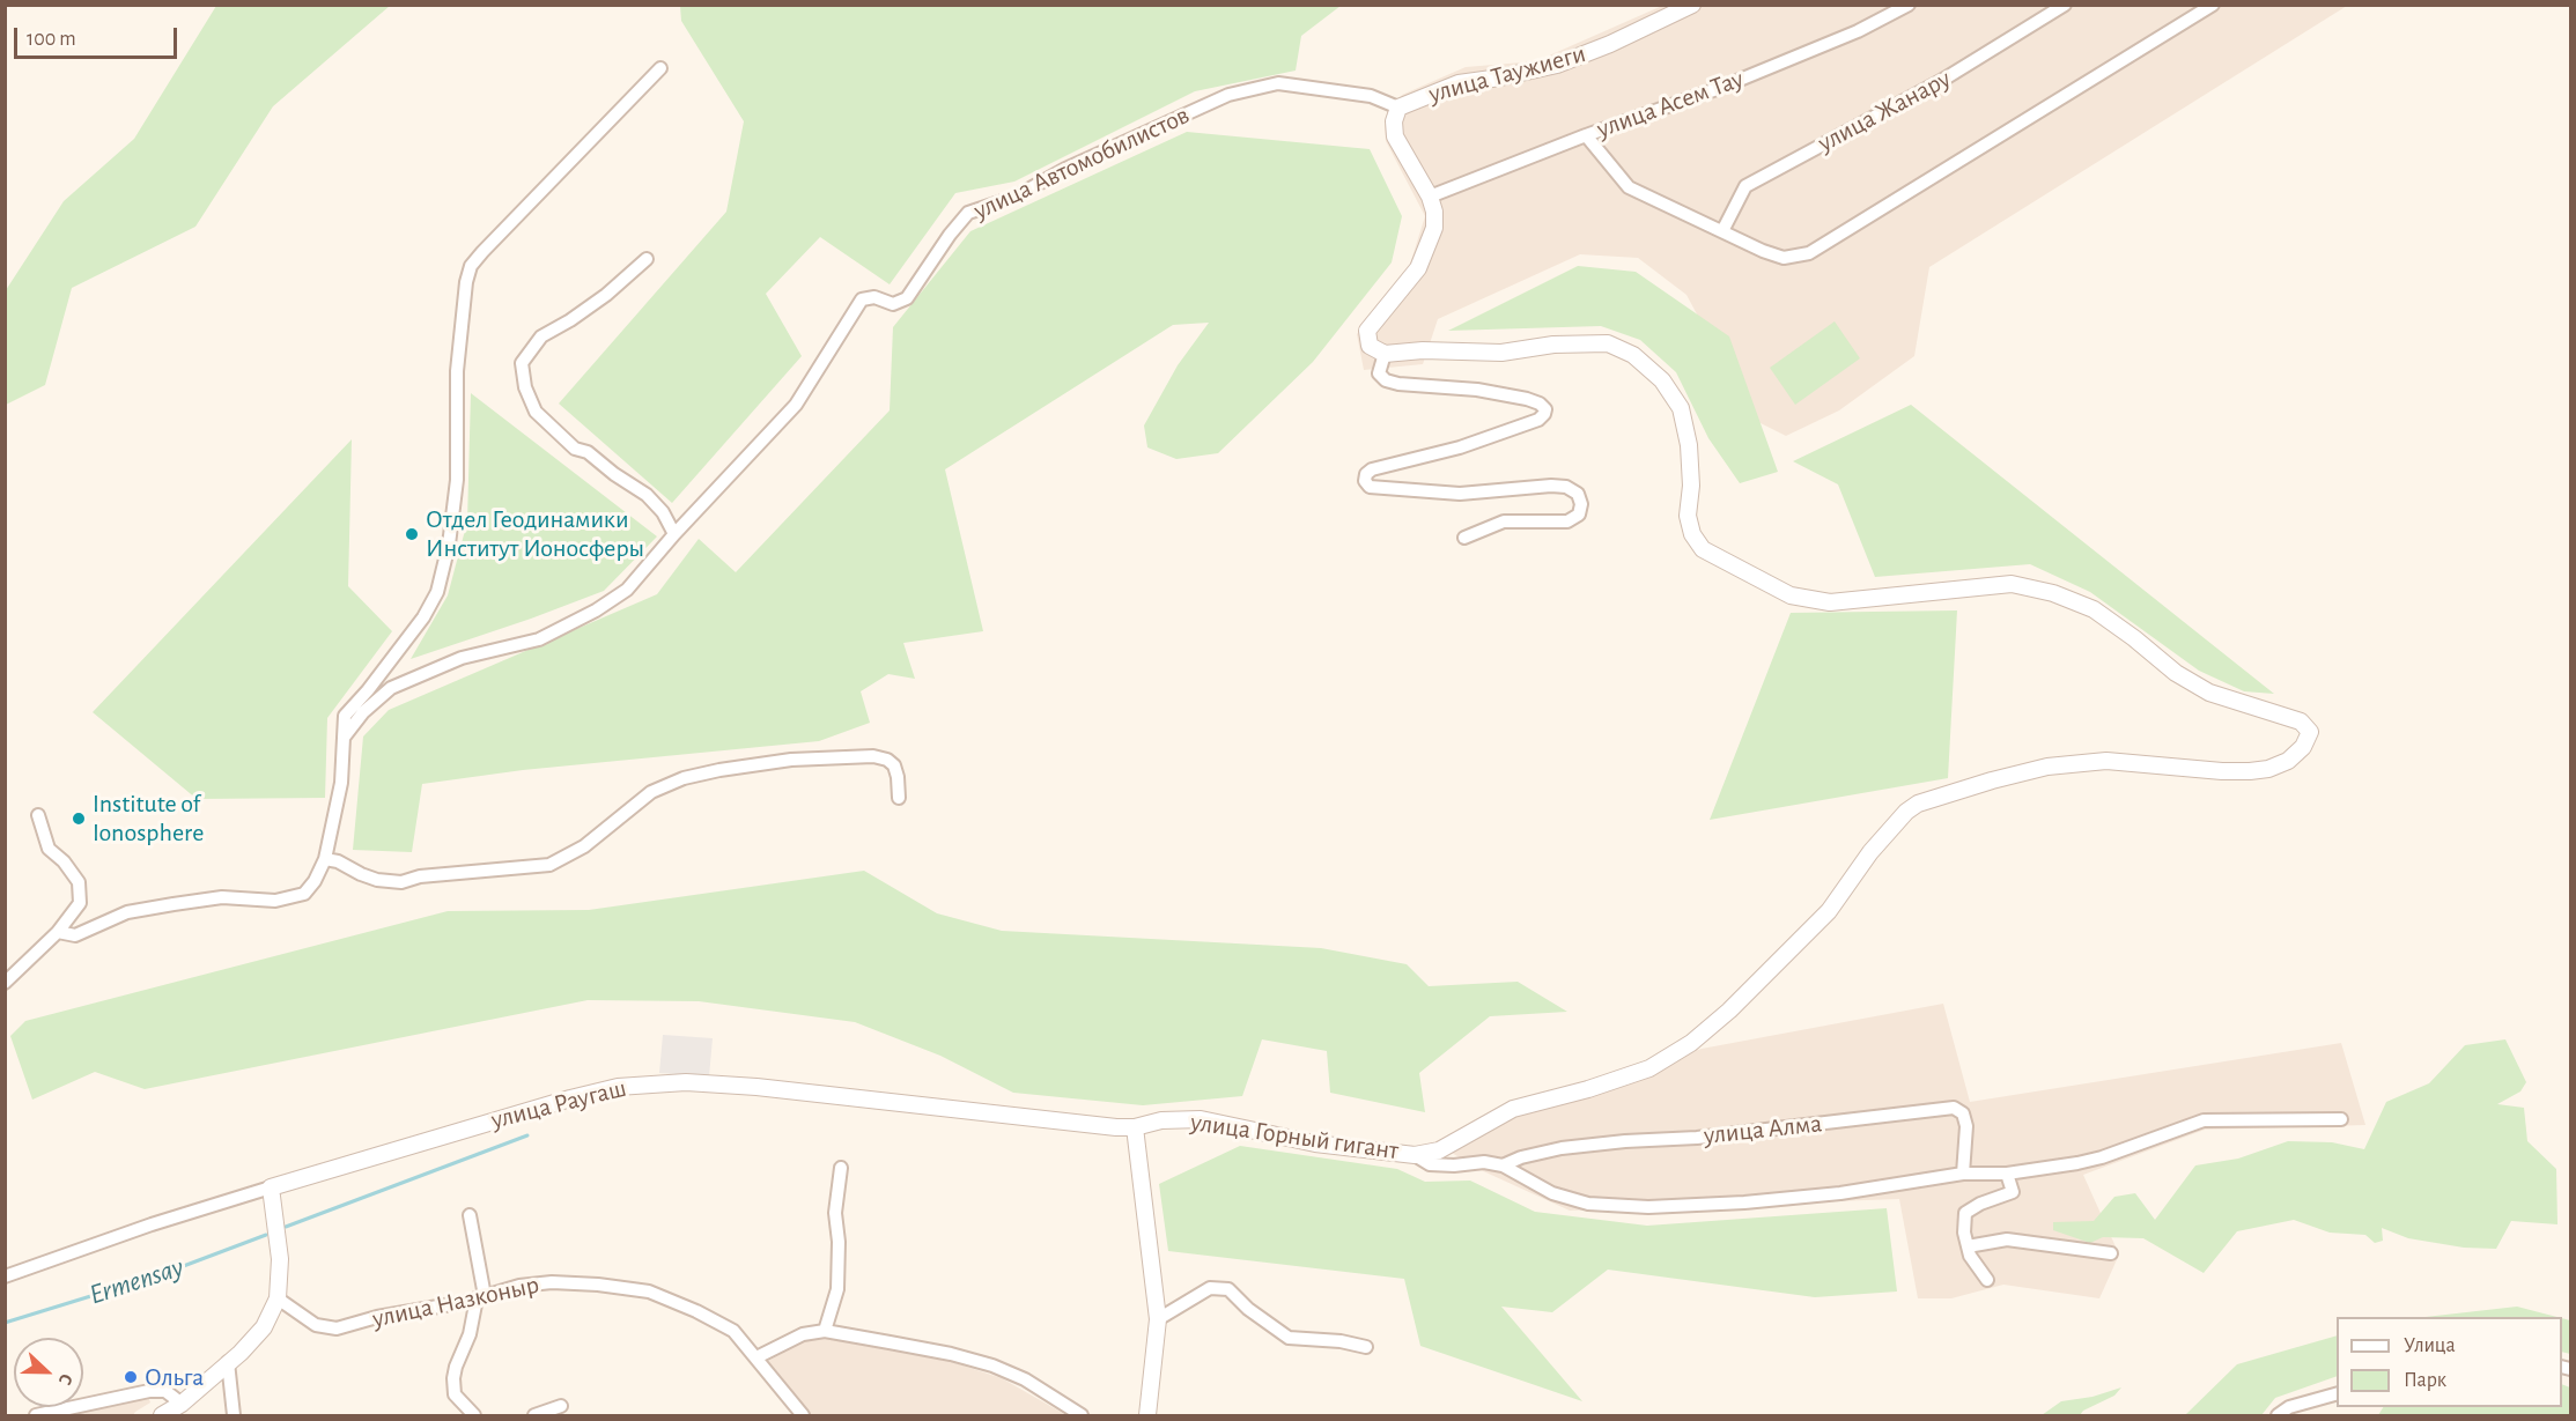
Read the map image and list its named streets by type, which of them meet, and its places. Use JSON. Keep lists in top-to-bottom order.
{
  "streets": {
    "street": [
      "улица Таужиеги",
      "улица Асем Тау",
      "улица Жанару",
      "улица Автомобилистов",
      "улица Раугаш",
      "улица Алма",
      "улица Горный гигант",
      "улица Назконыр"
    ]
  },
  "crossings": [
    ["улица Таужиеги", "улица Автомобилистов"],
    ["улица Раугаш", "улица Горный гигант"]
  ],
  "water": ["Ermensay"],
  "places": ["Отдел Геодинамики Институт Ионосферы", "Institute of Ionosphere", "Ольга"],
  "legend": ["Улица", "Парк"],
  "scale_bar": "100 m",
  "north": "right"
}
